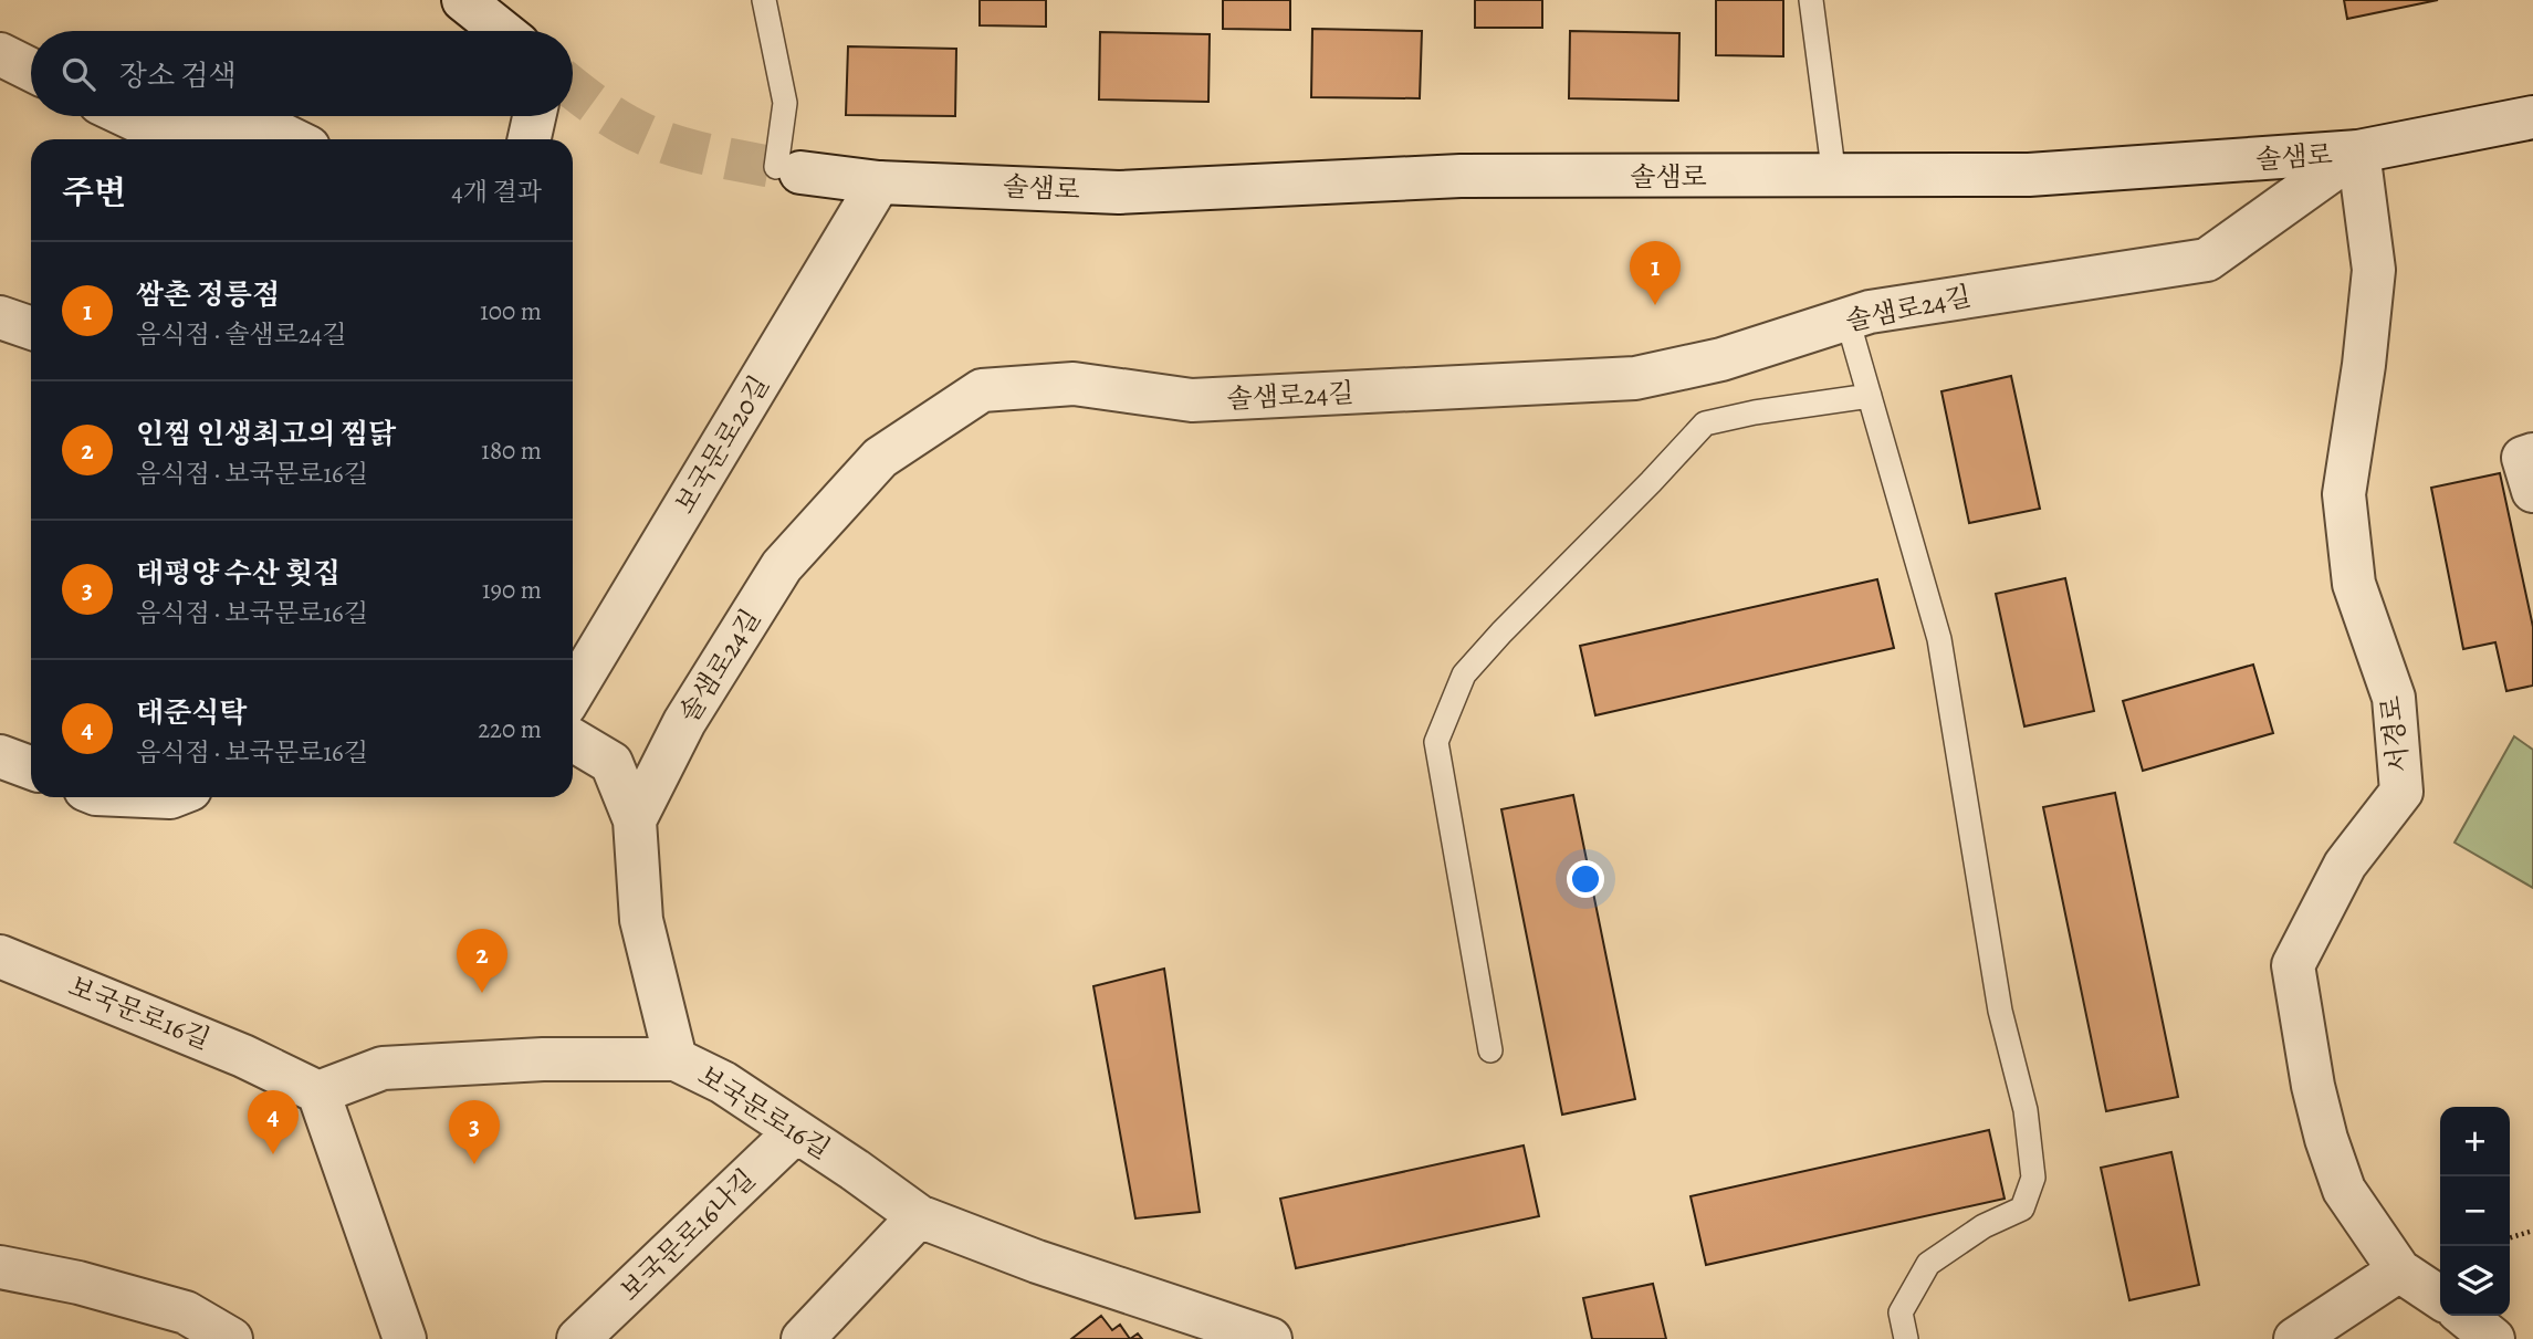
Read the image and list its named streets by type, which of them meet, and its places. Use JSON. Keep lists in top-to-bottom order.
{
  "streets": {
    "street": [
      "솔샘로",
      "솔샘로24길",
      "보국문로20길",
      "서경로",
      "보국문로16길",
      "보국문로16나길"
    ]
  },
  "crossings": [
    ["솔샘로", "솔샘로24길"],
    ["솔샘로", "보국문로20길"],
    ["솔샘로", "서경로"],
    ["솔샘로24길", "서경로"],
    ["보국문로16길", "보국문로16나길"]
  ],
  "page": {
    "search": "장소 검색",
    "heading": ["주변", "4개 결과"],
    "list": [
      {
        "mark": "1",
        "name": "쌈촌 정릉점",
        "note": "음식점 · 솔샘로24길",
        "value": "100 m"
      },
      {
        "mark": "2",
        "name": "인찜 인생최고의 찜닭",
        "note": "음식점 · 보국문로16길",
        "value": "180 m"
      },
      {
        "mark": "3",
        "name": "태평양 수산 횟집",
        "note": "음식점 · 보국문로16길",
        "value": "190 m"
      },
      {
        "mark": "4",
        "name": "태준식탁",
        "note": "음식점 · 보국문로16길",
        "value": "220 m"
      }
    ],
    "pins": [
      "1",
      "2",
      "4",
      "3"
    ],
    "map_buttons": ["+", "−"]
  }
}
